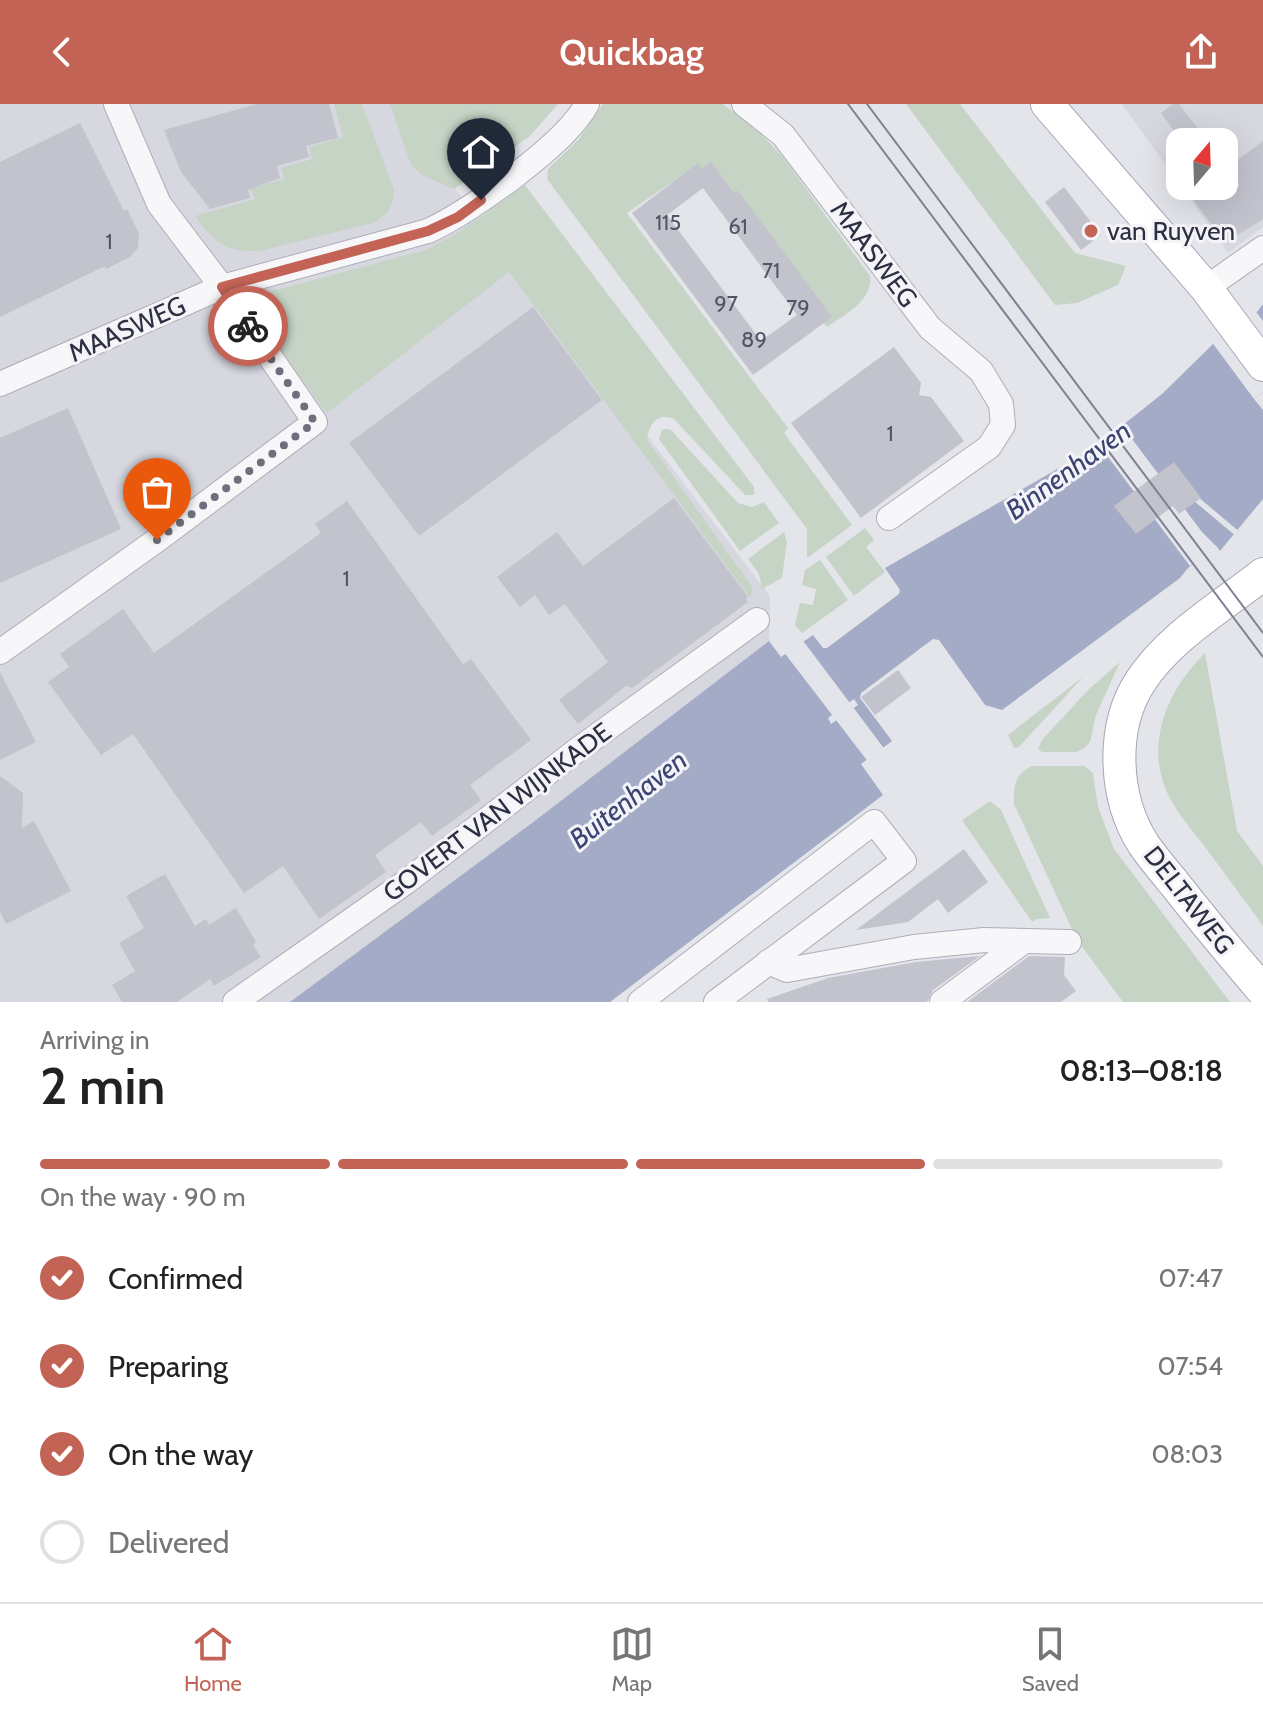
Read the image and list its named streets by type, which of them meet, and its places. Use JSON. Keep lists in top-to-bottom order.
{
  "streets": {
    "main road": ["DELTAWEG"],
    "street": ["MAASWEG", "GOVERT VAN WIJNKADE"]
  },
  "water": ["Binnenhaven", "Buitenhaven"],
  "places": ["van Ruyven"],
  "house_numbers": [
    "115",
    "61",
    "1",
    "71",
    "97",
    "79",
    "89",
    "1",
    "1"
  ],
  "north": "top",
  "page": {
    "header": "Quickbag",
    "heading": ["2 min", "Arriving in", "08:13–08:18"],
    "bar": "On the way · 90 m",
    "list": [
      ["Confirmed", "07:47"],
      ["Preparing", "07:54"],
      ["On the way", "08:03"],
      "Delivered"
    ],
    "tabs": ["Home", "Map", "Saved"]
  }
}
